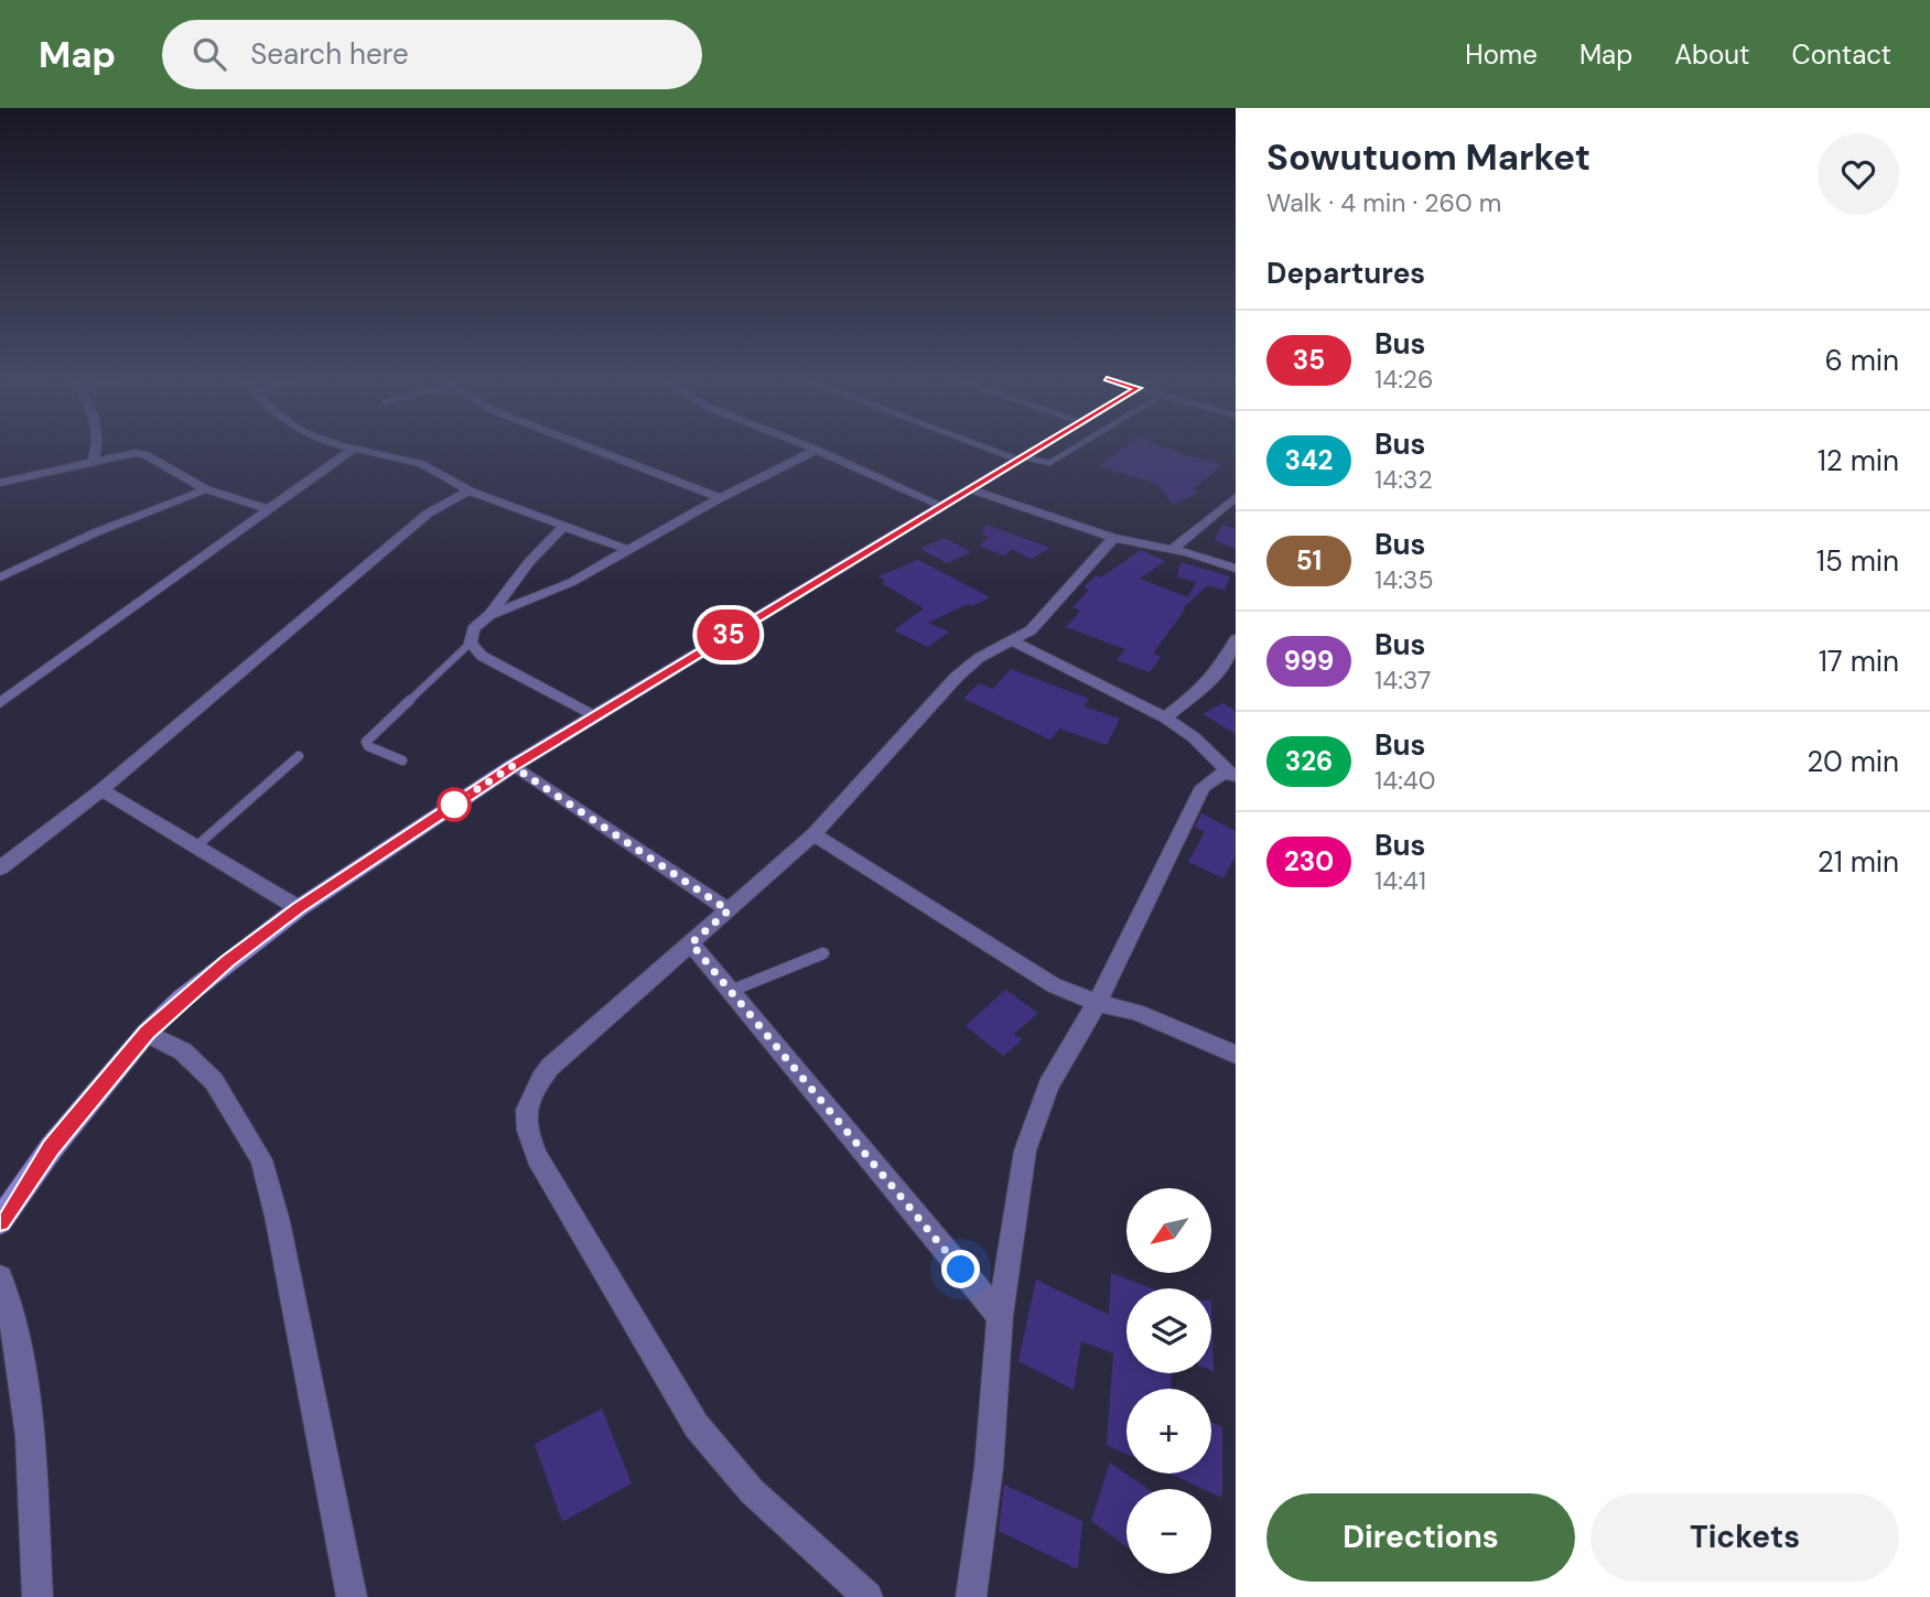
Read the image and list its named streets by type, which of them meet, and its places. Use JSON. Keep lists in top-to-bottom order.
{
  "lines": ["bus line 35"],
  "north": "bottom left",
  "page": {
    "header": "Map",
    "search": "Search here",
    "nav": [
      "Home",
      "Map",
      "About",
      "Contact"
    ],
    "on_map": "35",
    "heading": [
      ["Sowutuom Market", "Walk · 4 min · 260 m"],
      "Departures"
    ],
    "list": [
      {
        "mark": "35",
        "name": "Bus",
        "note": "14:26",
        "value": "6 min"
      },
      {
        "mark": "342",
        "name": "Bus",
        "note": "14:32",
        "value": "12 min"
      },
      {
        "mark": "51",
        "name": "Bus",
        "note": "14:35",
        "value": "15 min"
      },
      {
        "mark": "999",
        "name": "Bus",
        "note": "14:37",
        "value": "17 min"
      },
      {
        "mark": "326",
        "name": "Bus",
        "note": "14:40",
        "value": "20 min"
      },
      {
        "mark": "230",
        "name": "Bus",
        "note": "14:41",
        "value": "21 min"
      }
    ],
    "map_buttons": ["+", "−"],
    "buttons": ["Directions", "Tickets"]
  }
}
